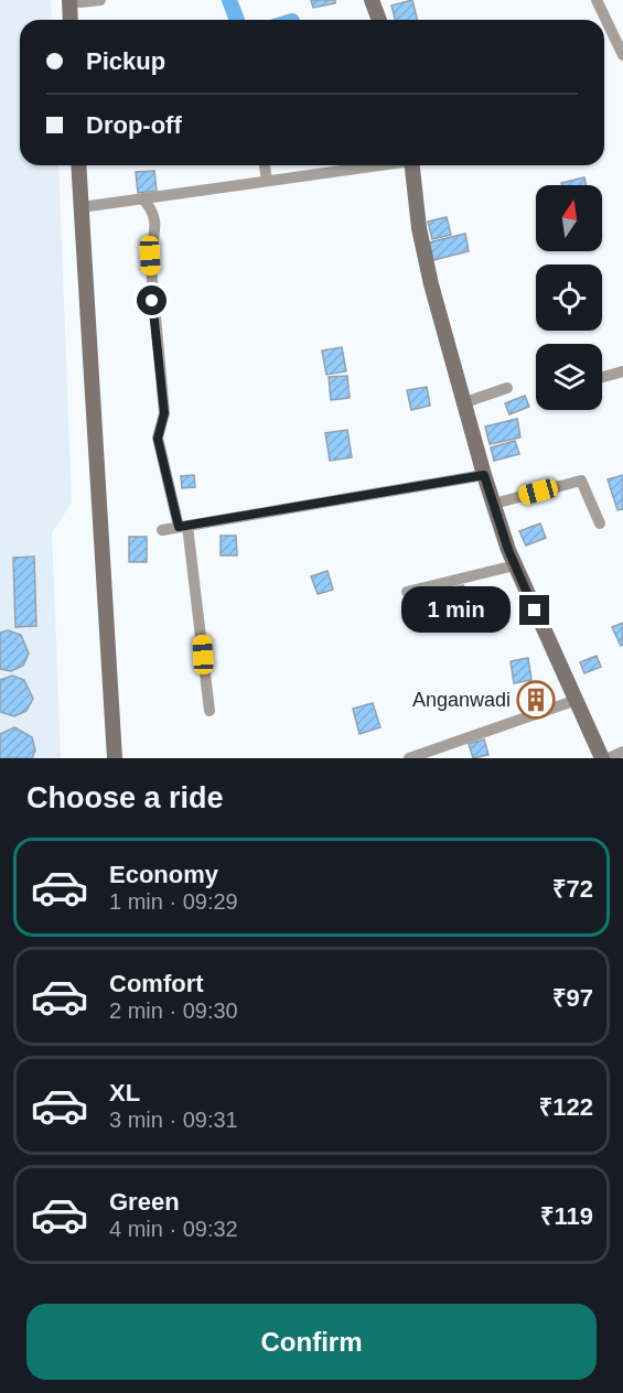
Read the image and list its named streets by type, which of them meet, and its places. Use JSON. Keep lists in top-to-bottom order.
{
  "places": {
    "building": ["Anganwadi"]
  },
  "north": "top",
  "page": {
    "banner": ["Pickup", "Drop-off"],
    "bubble": "1 min",
    "heading": "Choose a ride",
    "list": [
      {
        "name": "Economy",
        "note": "1 min · 09:29",
        "value": "₹72"
      },
      {
        "name": "Comfort",
        "note": "2 min · 09:30",
        "value": "₹97"
      },
      {
        "name": "XL",
        "note": "3 min · 09:31",
        "value": "₹122"
      },
      {
        "name": "Green",
        "note": "4 min · 09:32",
        "value": "₹119"
      }
    ],
    "buttons": "Confirm"
  }
}
